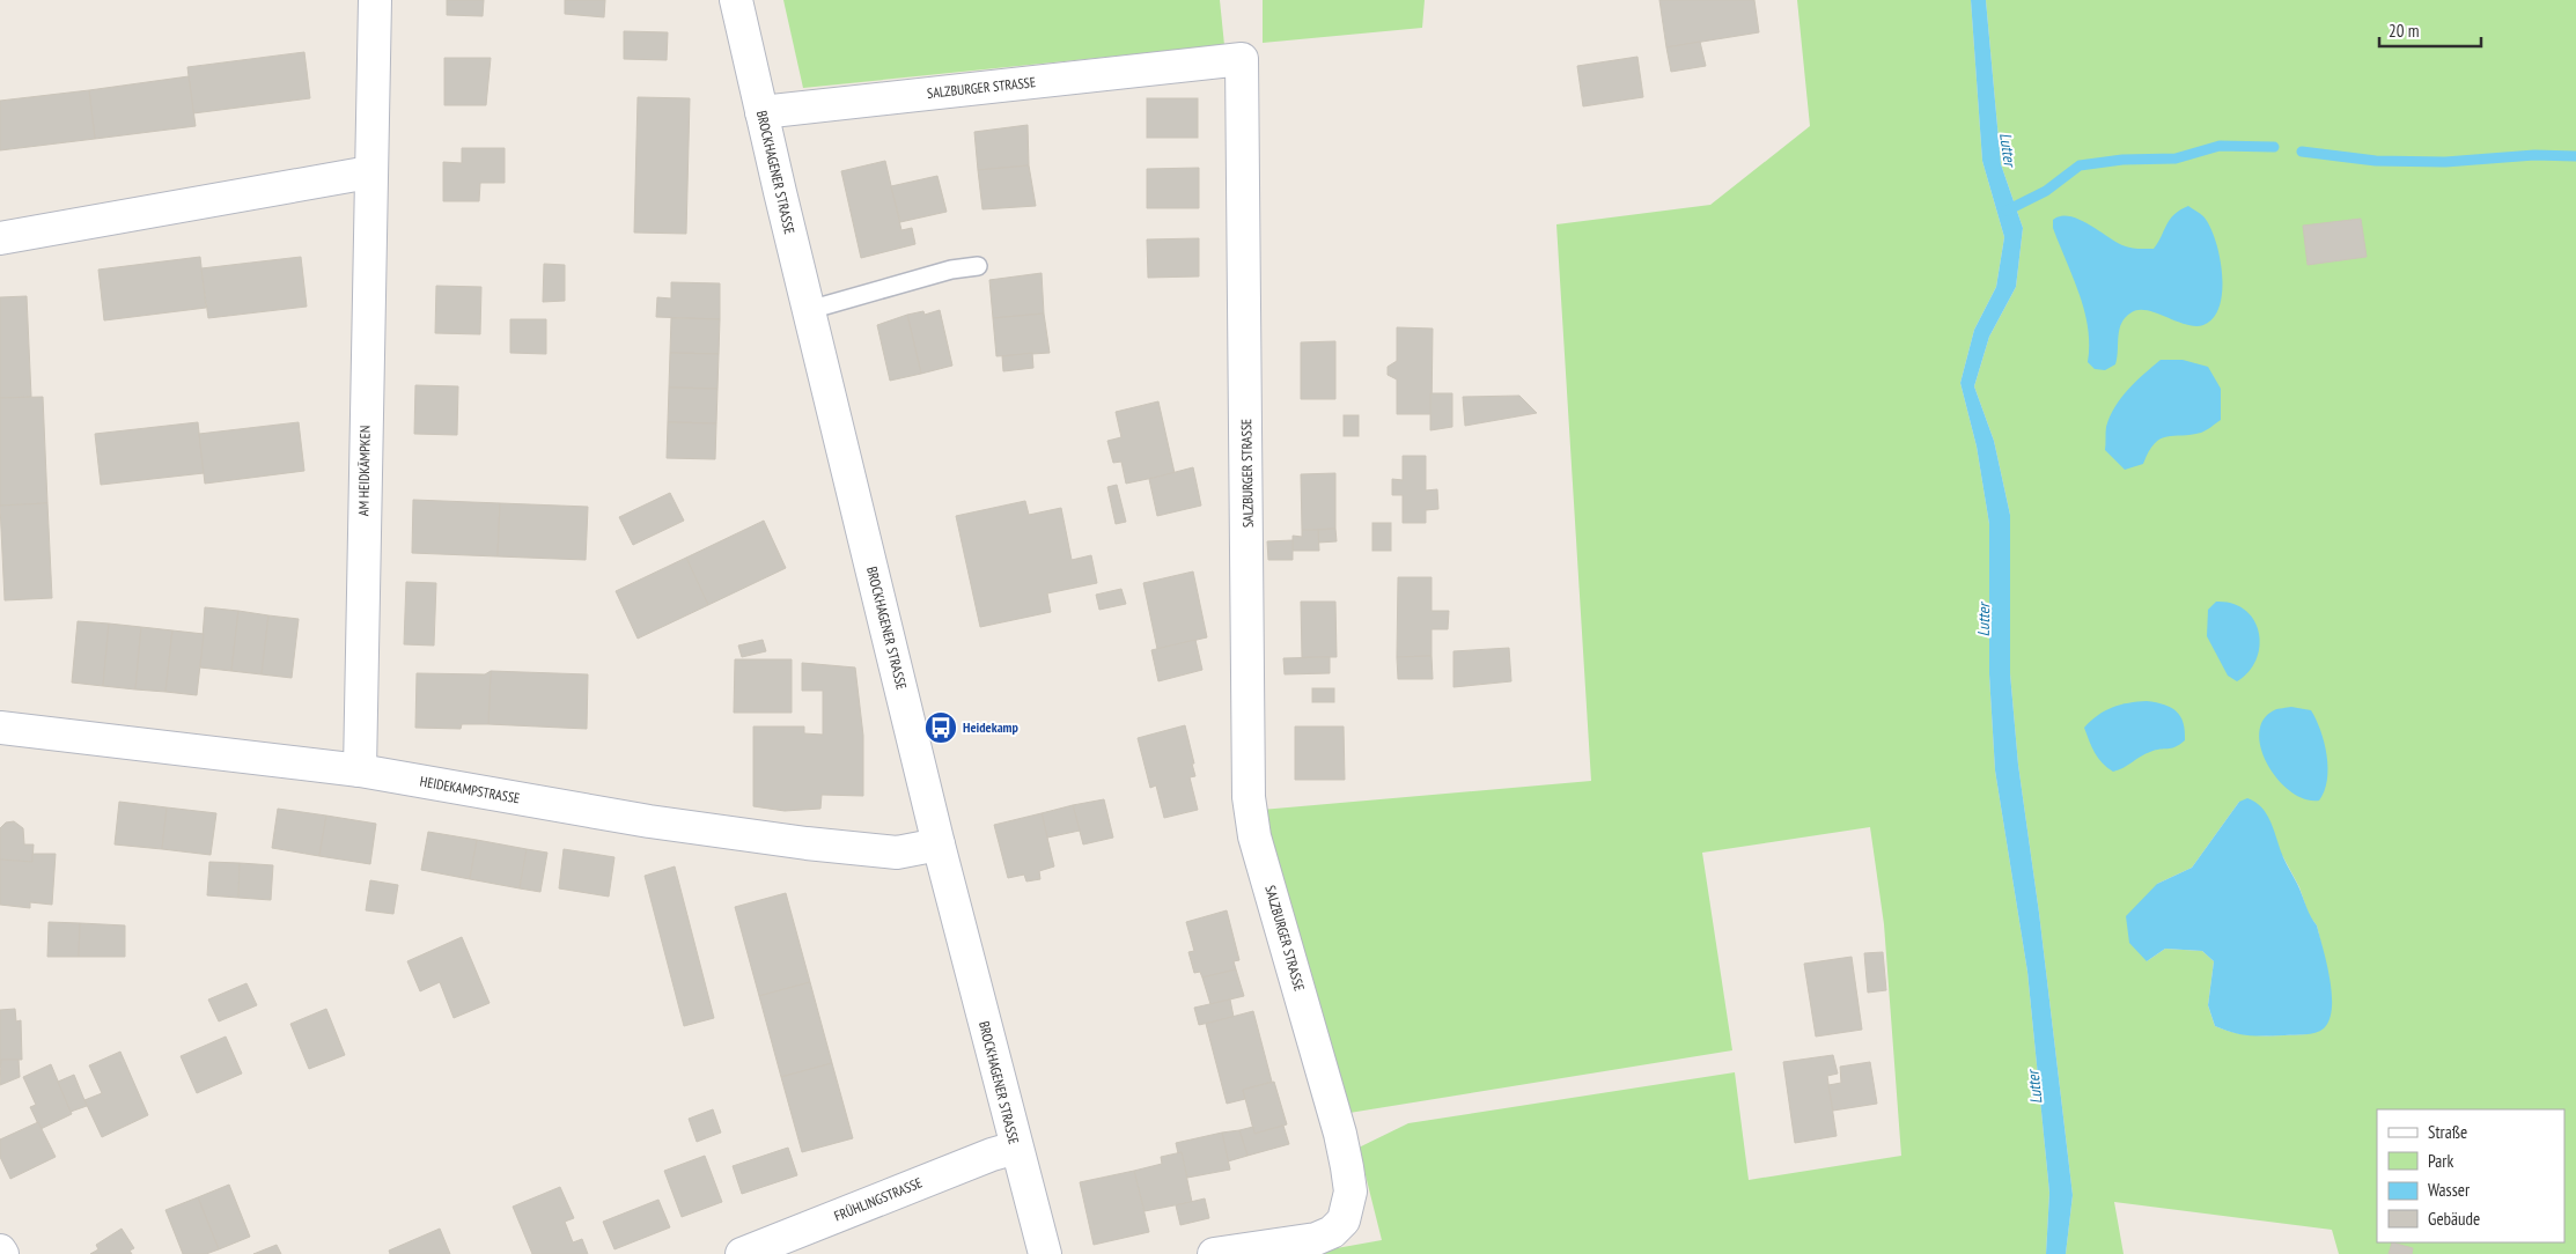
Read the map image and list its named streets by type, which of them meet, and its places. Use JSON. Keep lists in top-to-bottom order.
{
  "streets": {
    "street": [
      "SALZBURGER STRASSE",
      "BROCKHAGENER STRASSE",
      "AM HEIDKÄMPKEN",
      "HEIDEKAMPSTRASSE",
      "FRÜHLINGSTRASSE"
    ]
  },
  "crossings": [
    ["SALZBURGER STRASSE", "BROCKHAGENER STRASSE"],
    ["BROCKHAGENER STRASSE", "HEIDEKAMPSTRASSE"],
    ["BROCKHAGENER STRASSE", "FRÜHLINGSTRASSE"],
    ["AM HEIDKÄMPKEN", "HEIDEKAMPSTRASSE"]
  ],
  "water": ["Lutter"],
  "places": {
    "bus stop": ["Heidekamp"]
  },
  "legend": [
    "Straße",
    "Park",
    "Wasser",
    "Gebäude"
  ],
  "scale_bar": "20 m"
}
